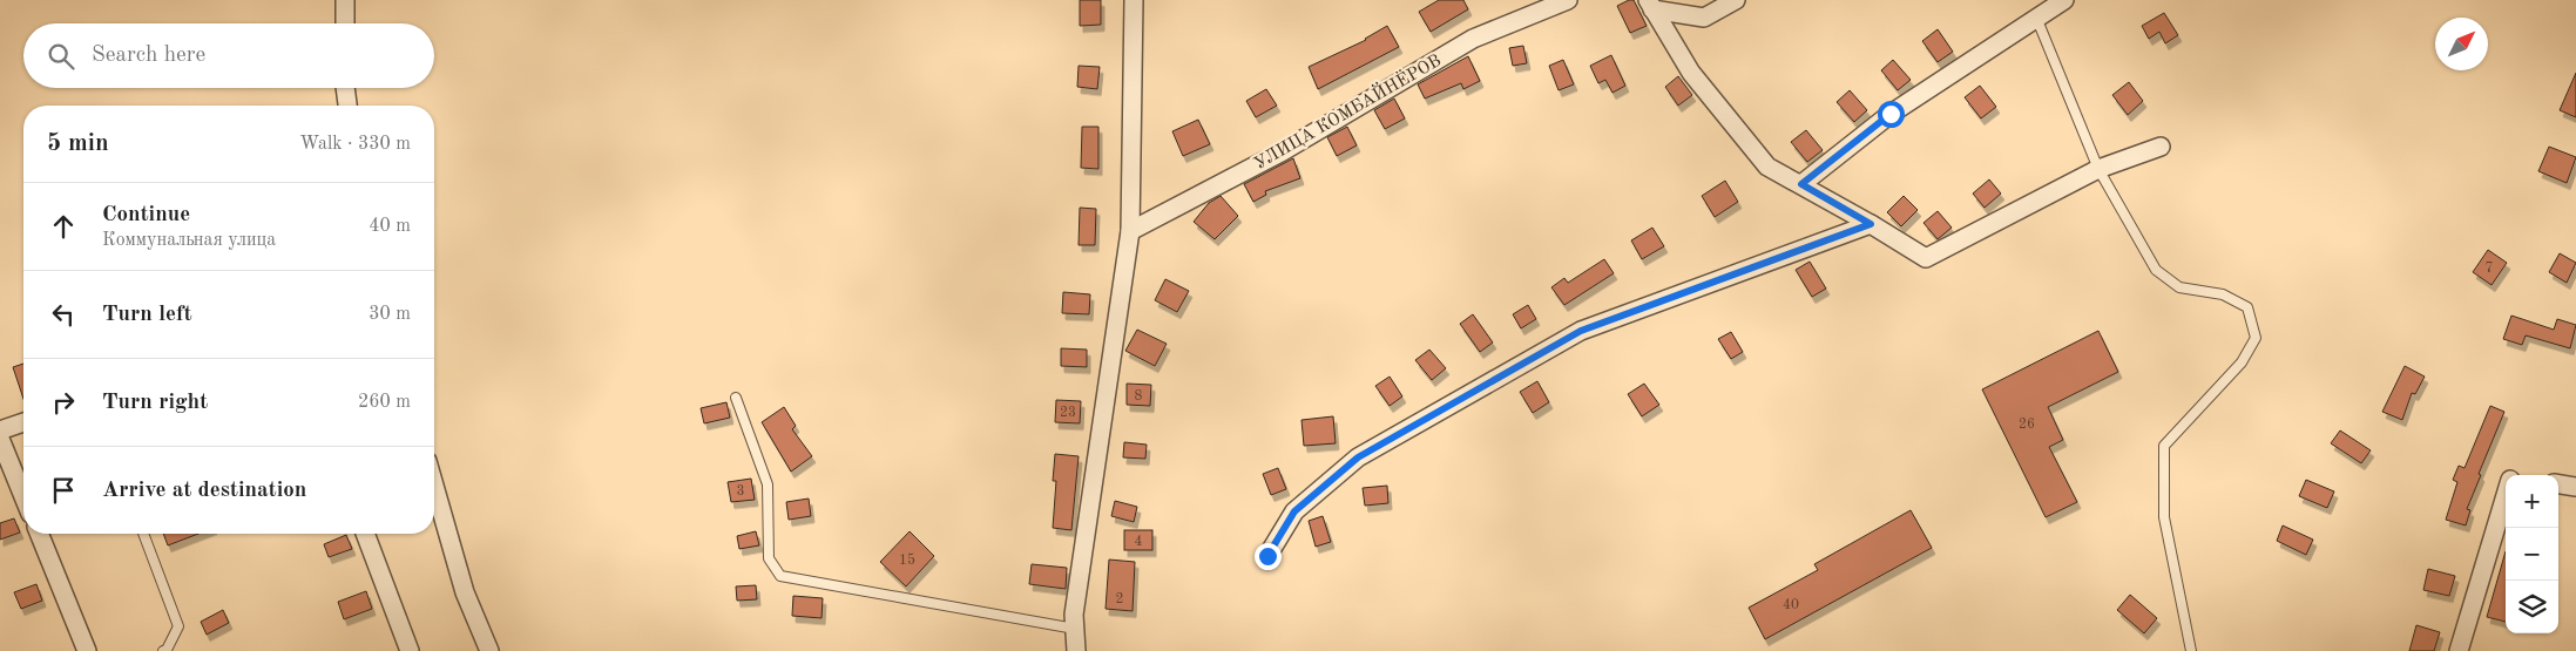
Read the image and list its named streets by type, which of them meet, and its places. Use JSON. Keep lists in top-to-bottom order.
{
  "streets": {
    "street": ["УЛИЦА КОМБАЙНЁРОВ"]
  },
  "house_numbers": [
    "7",
    "8",
    "23",
    "26",
    "3",
    "4",
    "15",
    "2",
    "40"
  ],
  "north": "top right",
  "page": {
    "search": "Search here",
    "heading": ["5 min", "Walk · 330 m"],
    "list": [
      ["Continue", "Коммунальная улица", "40 m"],
      ["Turn left", "30 m"],
      ["Turn right", "260 m"],
      "Arrive at destination"
    ],
    "map_buttons": ["+", "−"]
  }
}
